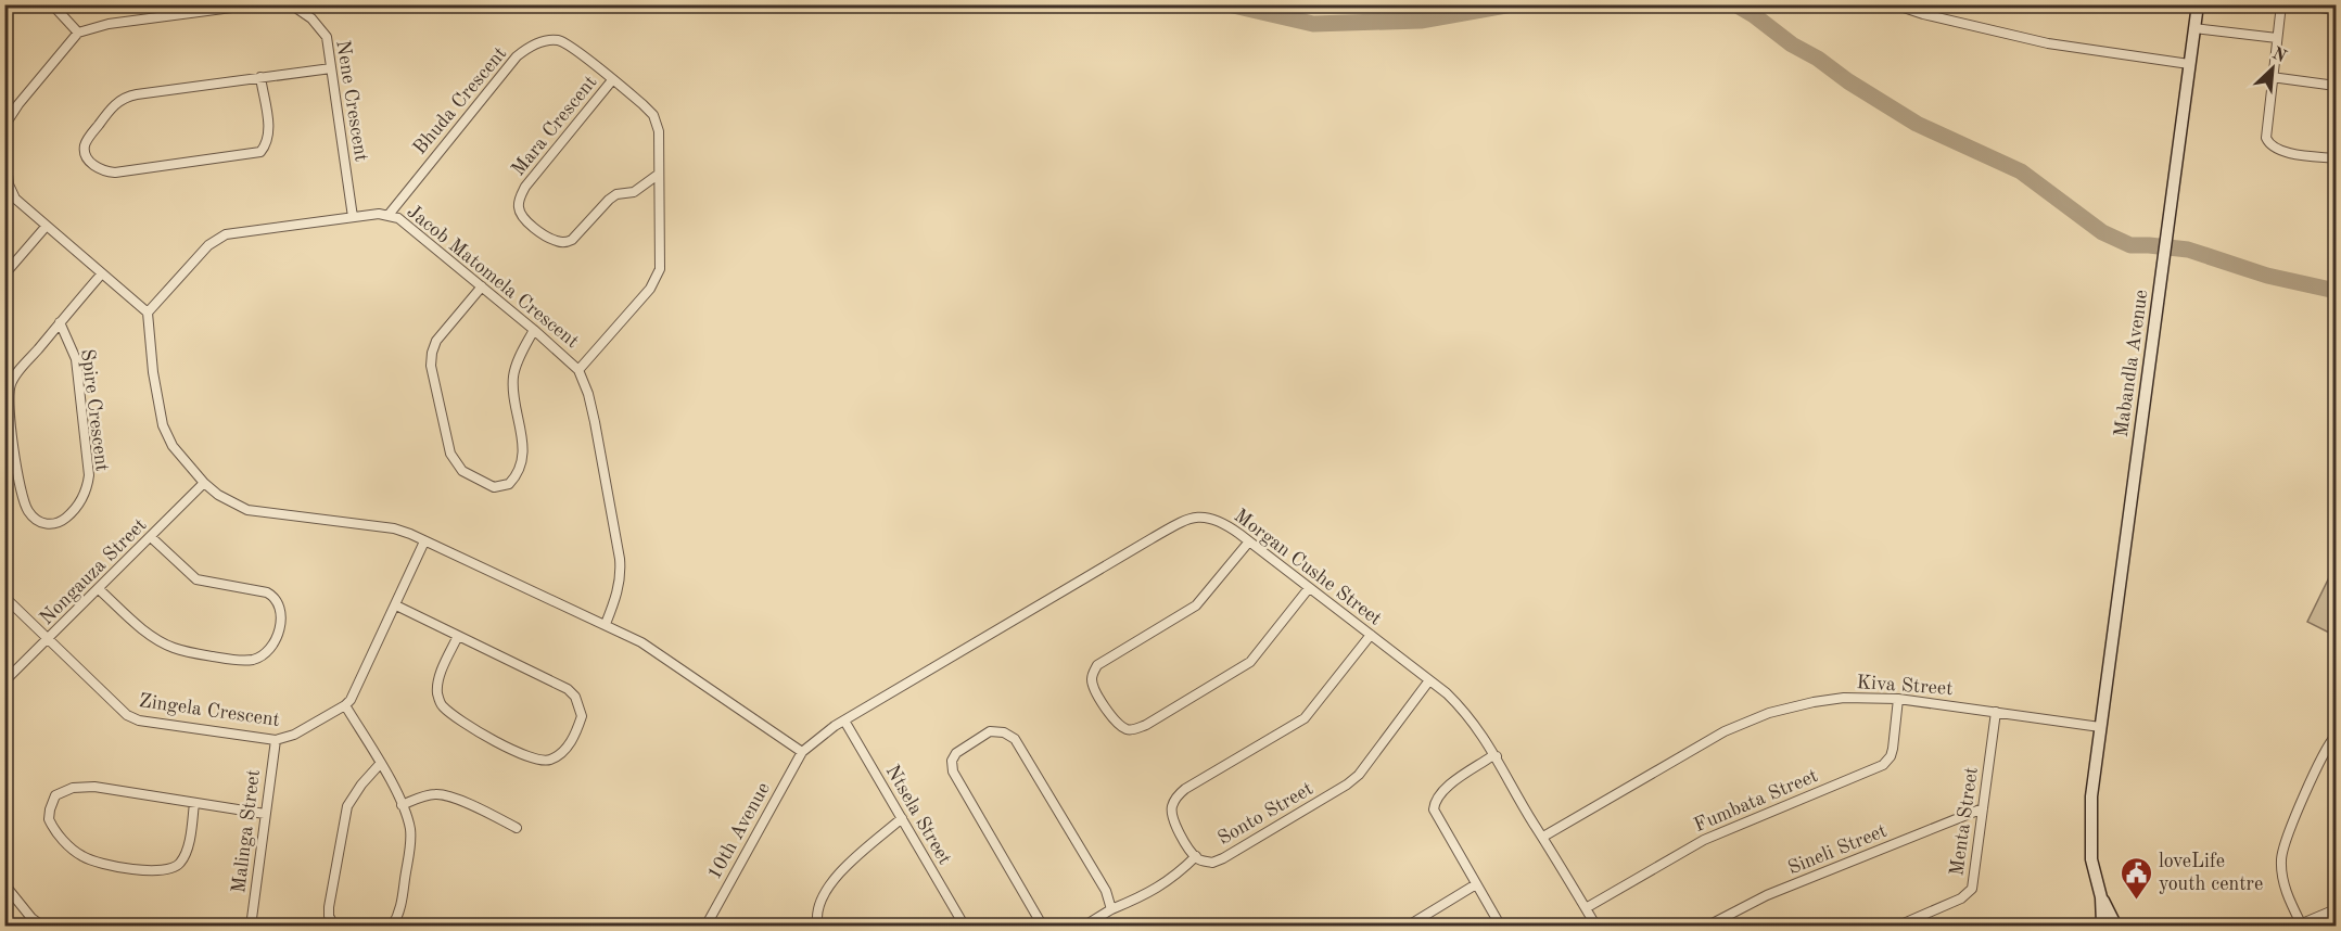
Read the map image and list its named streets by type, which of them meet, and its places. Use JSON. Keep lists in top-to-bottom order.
{
  "streets": {
    "street": [
      "Nene Crescent",
      "Bhuda Crescent",
      "Mara Crescent",
      "Jacob Matomela Crescent",
      "Mabandla Avenue",
      "Spire Crescent",
      "Morgan Cushe Street",
      "Nongauza Street",
      "Kiva Street",
      "Zingela Crescent",
      "Fumbata Street",
      "Sonto Street",
      "Ntsela Street",
      "Menta Street",
      "Malinga Street",
      "10th Avenue",
      "Sineli Street"
    ]
  },
  "crossings": [
    ["Nene Crescent", "Jacob Matomela Crescent"],
    ["Bhuda Crescent", "Mara Crescent"],
    ["Bhuda Crescent", "Jacob Matomela Crescent"],
    ["Mabandla Avenue", "Kiva Street"],
    ["Morgan Cushe Street", "Kiva Street"],
    ["Morgan Cushe Street", "Fumbata Street"],
    ["Morgan Cushe Street", "Sonto Street"],
    ["Morgan Cushe Street", "Ntsela Street"],
    ["Morgan Cushe Street", "10th Avenue"],
    ["Nongauza Street", "Zingela Crescent"],
    ["Kiva Street", "Fumbata Street"],
    ["Kiva Street", "Menta Street"],
    ["Zingela Crescent", "Malinga Street"],
    ["Menta Street", "Sineli Street"]
  ],
  "places": {
    "public building": ["loveLife youth centre"]
  },
  "north": "top right"
}
